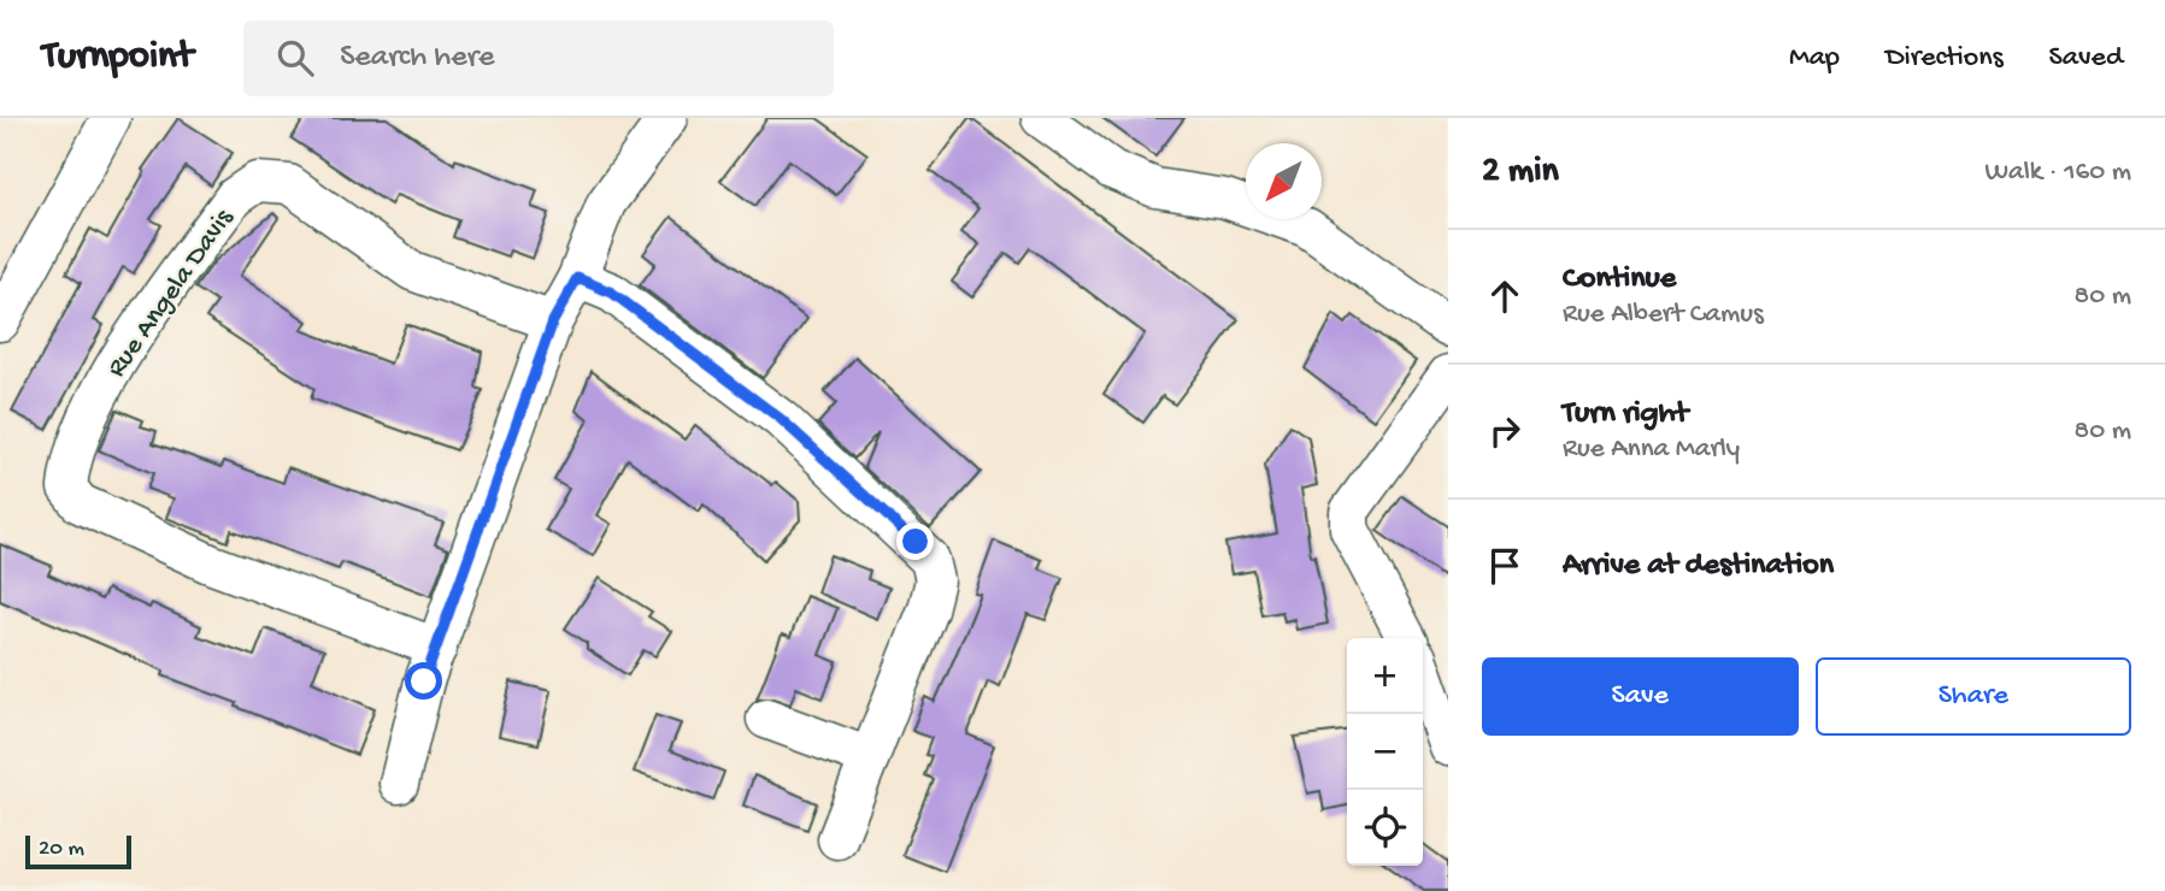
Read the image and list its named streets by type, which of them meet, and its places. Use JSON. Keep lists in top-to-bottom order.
{
  "streets": {
    "street": ["Rue Angela Davis"]
  },
  "scale_bar": "20 m",
  "north": "bottom left",
  "page": {
    "header": "Turnpoint",
    "search": "Search here",
    "nav": ["Map", "Directions", "Saved"],
    "heading": ["2 min", "Walk · 160 m"],
    "list": [
      ["Continue", "Rue Albert Camus", "80 m"],
      ["Turn right", "Rue Anna Marly", "80 m"],
      "Arrive at destination"
    ],
    "buttons": ["Save", "Share"],
    "map_buttons": ["+", "−"],
    "scale": "20 m"
  }
}
